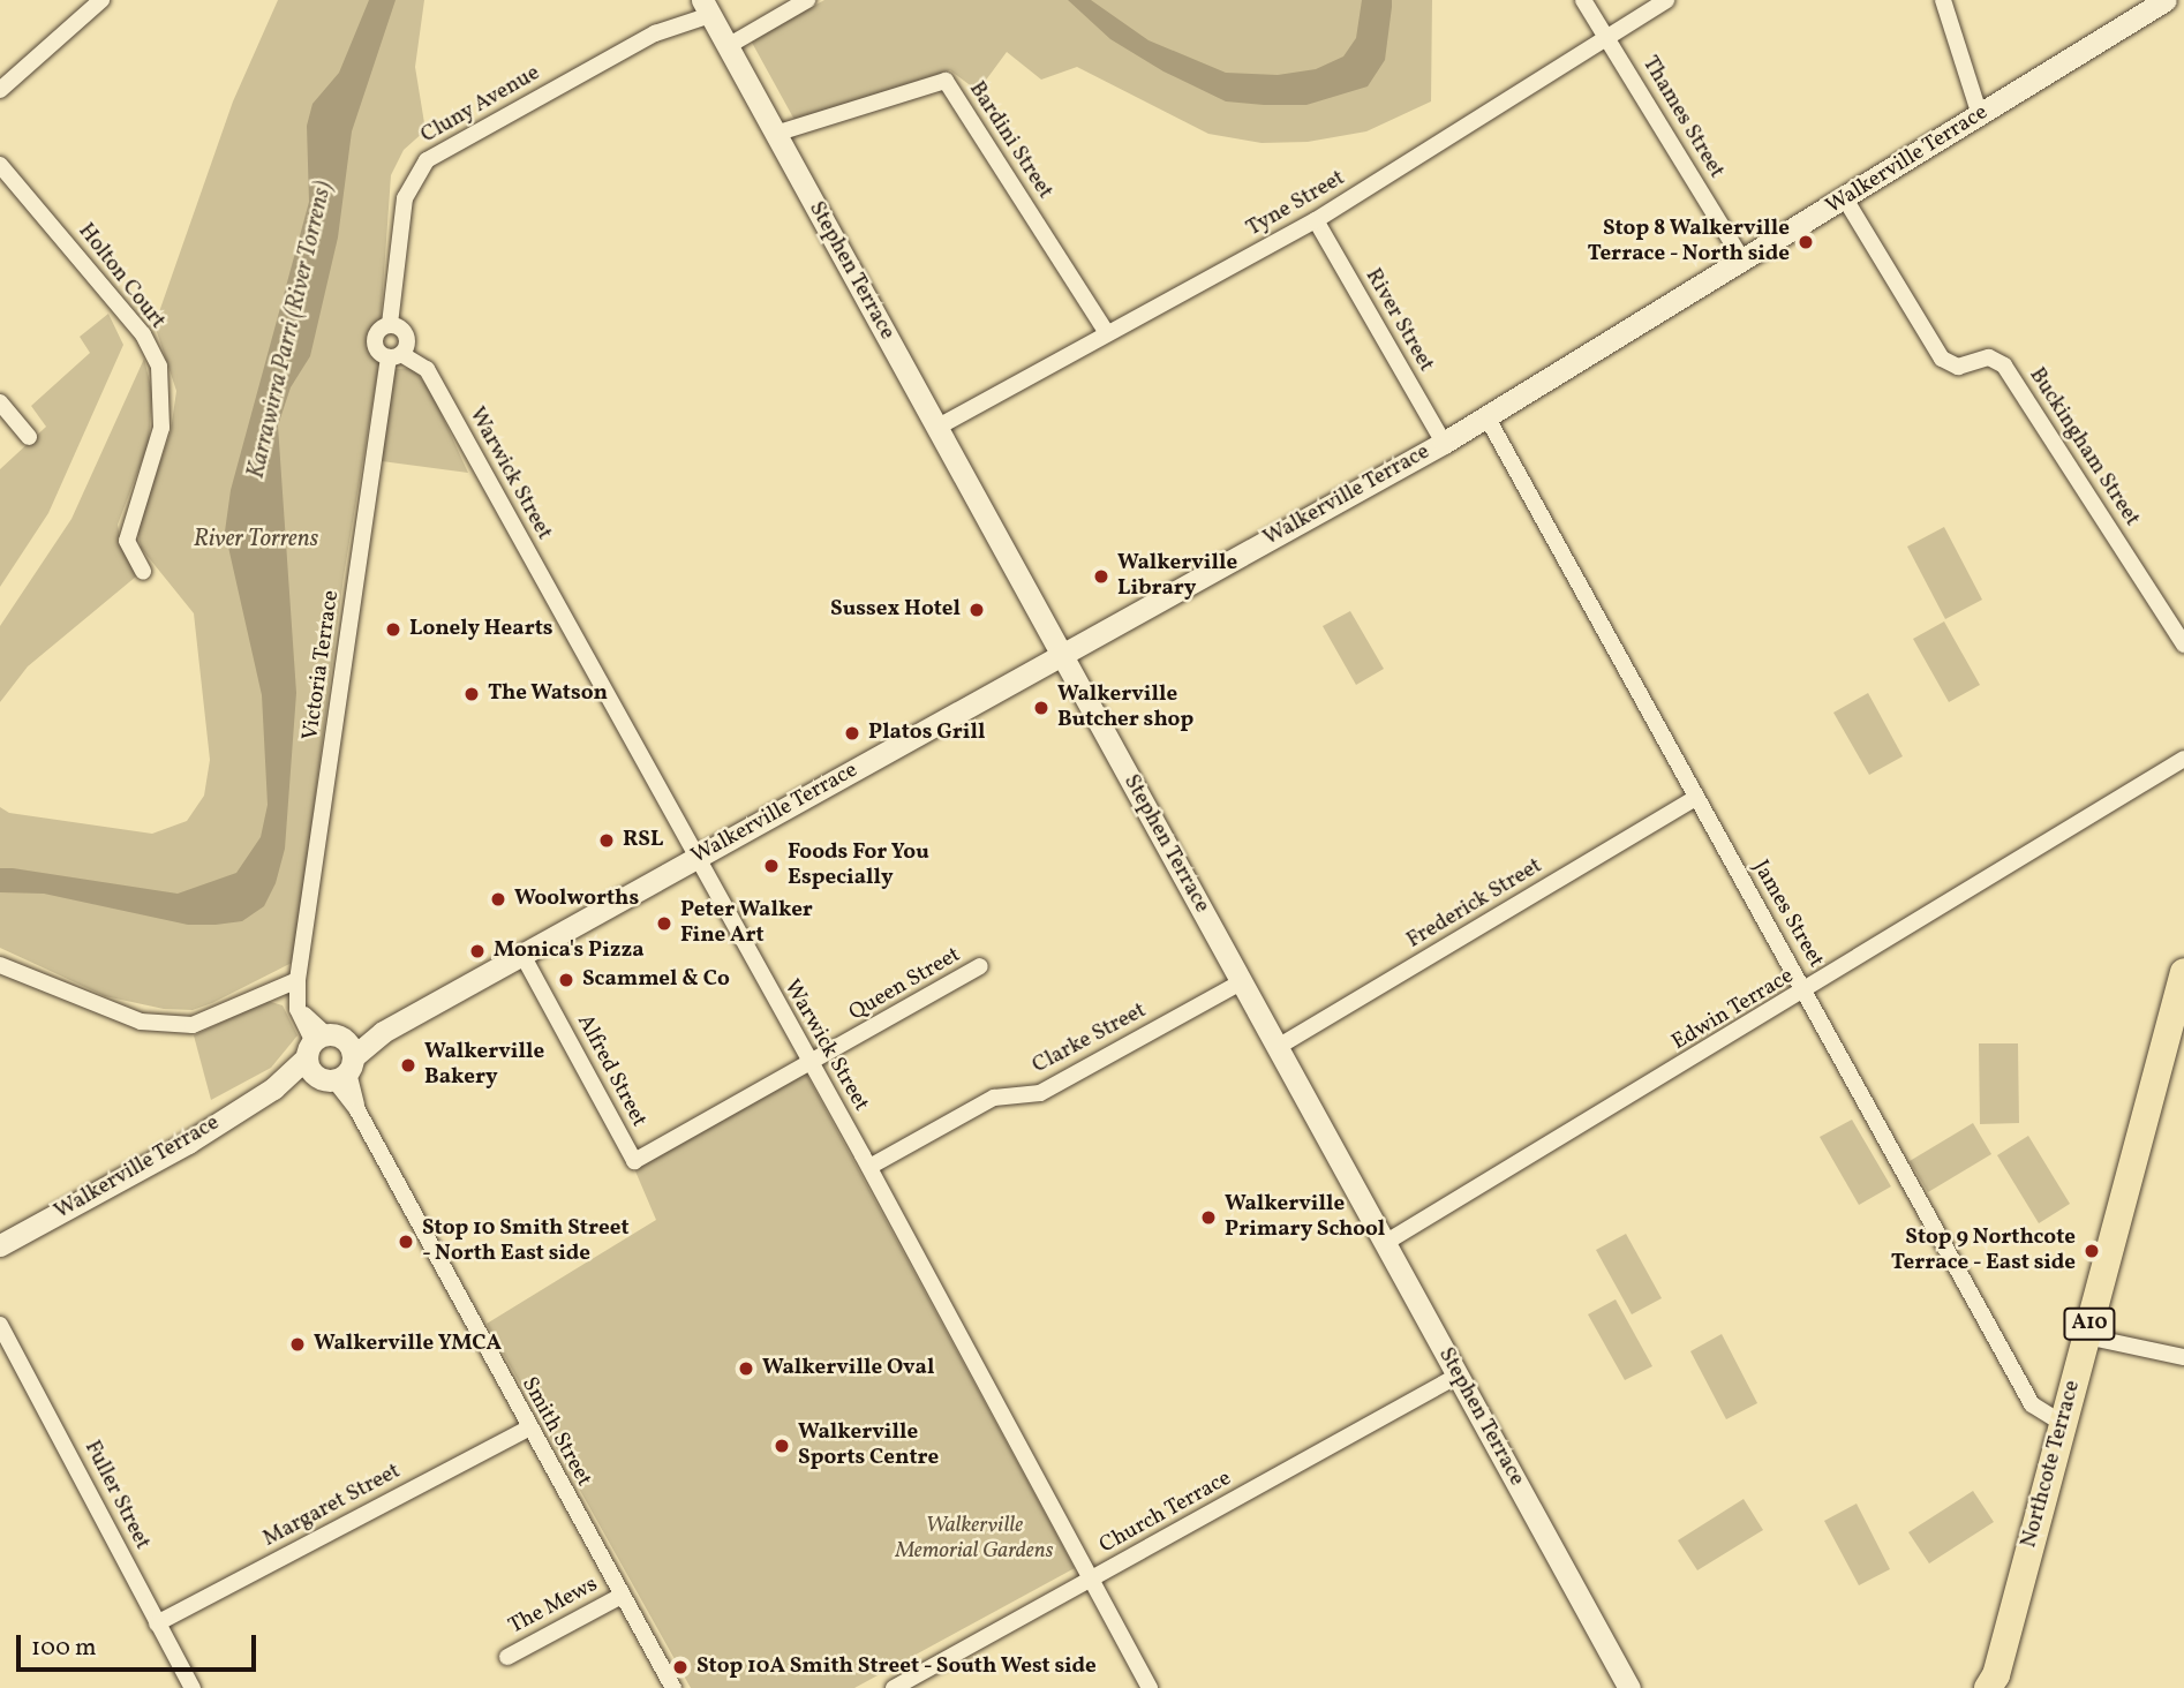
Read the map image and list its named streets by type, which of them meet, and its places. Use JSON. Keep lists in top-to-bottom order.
{
  "streets": {
    "highway": ["A10", "Northcote Terrace"],
    "street": [
      "Cluny Avenue",
      "Thames Street",
      "Bardini Street",
      "Walkerville Terrace",
      "Tyne Street",
      "Stephen Terrace",
      "Holton Court",
      "River Street",
      "Buckingham Street",
      "Warwick Street",
      "Victoria Terrace",
      "Frederick Street",
      "James Street",
      "Queen Street",
      "Edwin Terrace",
      "Clarke Street",
      "Alfred Street",
      "Smith Street",
      "Fuller Street",
      "Margaret Street",
      "Church Terrace",
      "The Mews"
    ]
  },
  "crossings": [
    ["Cluny Avenue", "Stephen Terrace"],
    ["Cluny Avenue", "Warwick Street"],
    ["Cluny Avenue", "Victoria Terrace"],
    ["Thames Street", "Walkerville Terrace"],
    ["Thames Street", "Tyne Street"],
    ["Bardini Street", "Tyne Street"],
    ["Bardini Street", "Stephen Terrace"],
    ["Walkerville Terrace", "Stephen Terrace"],
    ["Walkerville Terrace", "River Street"],
    ["Walkerville Terrace", "Buckingham Street"],
    ["Walkerville Terrace", "Warwick Street"],
    ["Walkerville Terrace", "Victoria Terrace"],
    ["Walkerville Terrace", "James Street"],
    ["Walkerville Terrace", "Alfred Street"],
    ["Walkerville Terrace", "Smith Street"],
    ["Tyne Street", "Stephen Terrace"],
    ["Tyne Street", "River Street"],
    ["Stephen Terrace", "Frederick Street"],
    ["Stephen Terrace", "Edwin Terrace"],
    ["Stephen Terrace", "Clarke Street"],
    ["Stephen Terrace", "Church Terrace"],
    ["Warwick Street", "Victoria Terrace"],
    ["Warwick Street", "Queen Street"],
    ["Warwick Street", "Clarke Street"],
    ["Warwick Street", "Alfred Street"],
    ["Warwick Street", "Church Terrace"],
    ["Victoria Terrace", "Smith Street"],
    ["Frederick Street", "James Street"],
    ["James Street", "Edwin Terrace"],
    ["James Street", "Northcote Terrace"],
    ["Queen Street", "Alfred Street"],
    ["Smith Street", "Margaret Street"],
    ["Smith Street", "The Mews"],
    ["Fuller Street", "Margaret Street"]
  ],
  "water": ["Karrawirra Parri (River Torrens)", "River Torrens"],
  "parks": ["Walkerville Memorial Gardens"],
  "places": [
    "Stop 8 Walkerville Terrace - North side",
    "Walkerville Library",
    "Sussex Hotel",
    "Lonely Hearts",
    "The Watson",
    "Walkerville Butcher shop",
    "Platos Grill",
    "RSL",
    "Foods For You Especially",
    "Woolworths",
    "Peter Walker Fine Art",
    "Monica's Pizza",
    "Scammel & Co",
    "Walkerville Bakery",
    "Walkerville Primary School",
    "Stop 10 Smith Street - North East side",
    "Stop 9 Northcote Terrace - East side",
    "Walkerville YMCA",
    "Walkerville Oval",
    "Walkerville Sports Centre",
    "Stop 10A Smith Street - South West side"
  ],
  "scale_bar": "100 m"
}
